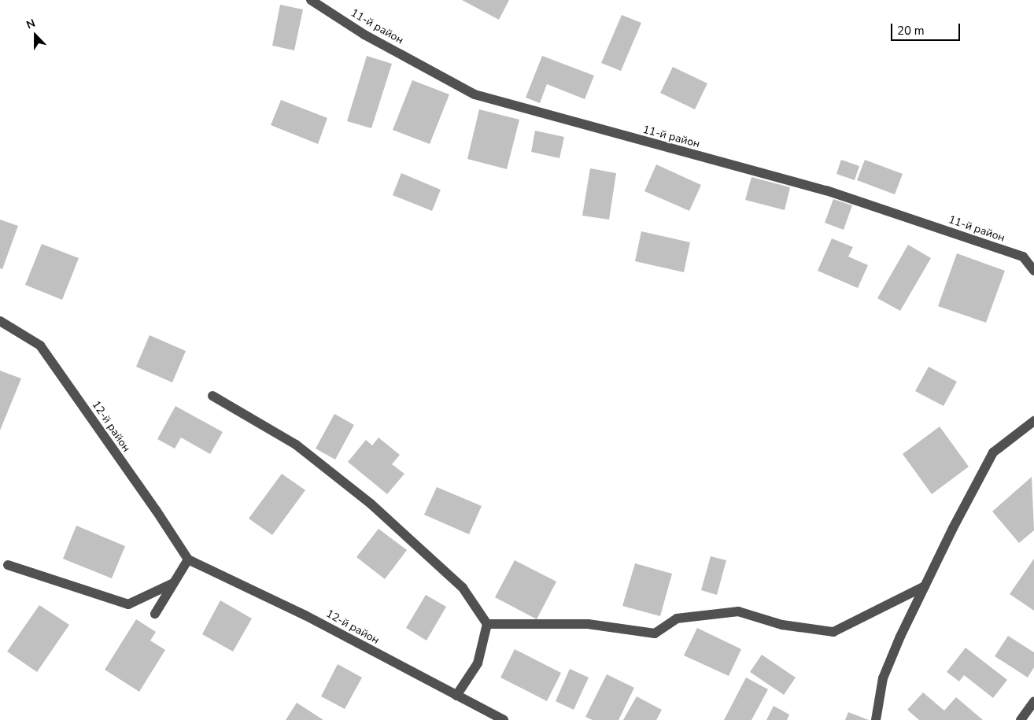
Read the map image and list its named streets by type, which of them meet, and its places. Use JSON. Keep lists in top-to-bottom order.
{
  "streets": {
    "street": ["11-й район", "12-й район"]
  },
  "scale_bar": "20 m",
  "north": "top"
}
